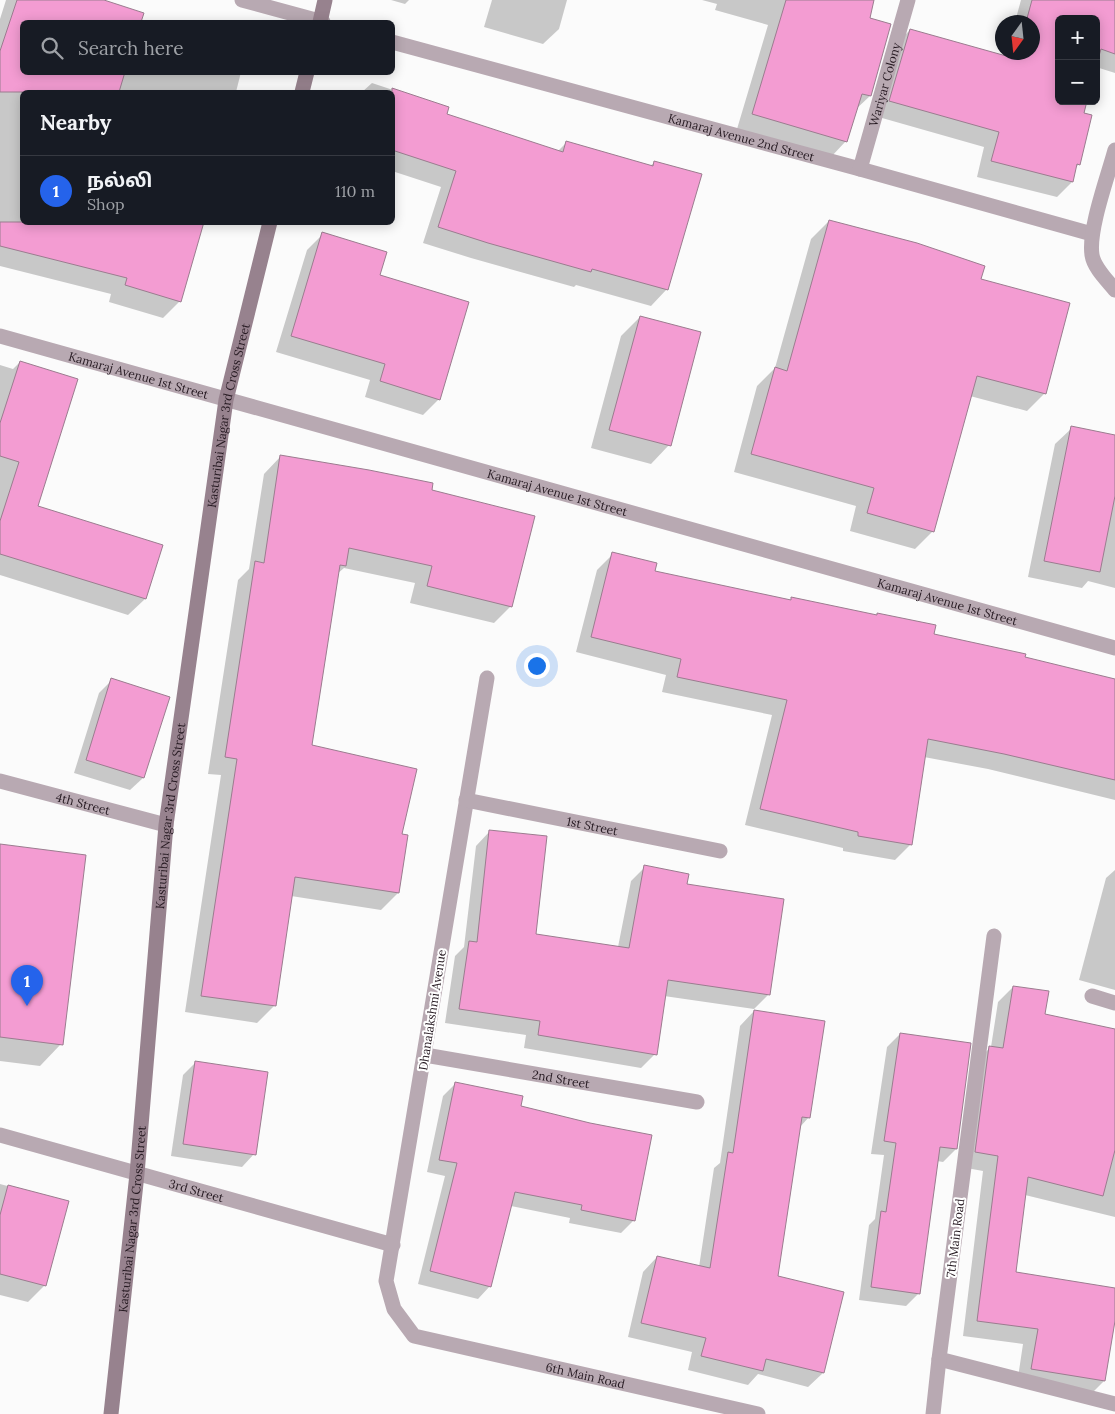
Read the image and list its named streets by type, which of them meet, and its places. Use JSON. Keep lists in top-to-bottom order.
{
  "streets": {
    "street": [
      "Wariyar Colony",
      "Kamaraj Avenue 2nd Street",
      "Kamaraj Avenue 1st Street",
      "Kasturibai Nagar 3rd Cross Street",
      "4th Street",
      "1st Street",
      "Dhanalakshmi Avenue",
      "2nd Street",
      "3rd Street",
      "7th Main Road",
      "6th Main Road"
    ]
  },
  "crossings": [
    ["Wariyar Colony", "Kamaraj Avenue 2nd Street"],
    ["Kamaraj Avenue 1st Street", "Kasturibai Nagar 3rd Cross Street"],
    ["Kasturibai Nagar 3rd Cross Street", "4th Street"],
    ["Kasturibai Nagar 3rd Cross Street", "3rd Street"],
    ["1st Street", "Dhanalakshmi Avenue"],
    ["Dhanalakshmi Avenue", "2nd Street"],
    ["Dhanalakshmi Avenue", "3rd Street"],
    ["Dhanalakshmi Avenue", "6th Main Road"]
  ],
  "north": "bottom",
  "page": {
    "map_buttons": ["+", "−"],
    "search": "Search here",
    "heading": "Nearby",
    "list": [
      {
        "mark": "1",
        "name": "நல்லி",
        "note": "Shop",
        "value": "110 m"
      }
    ],
    "pins": "1"
  }
}
